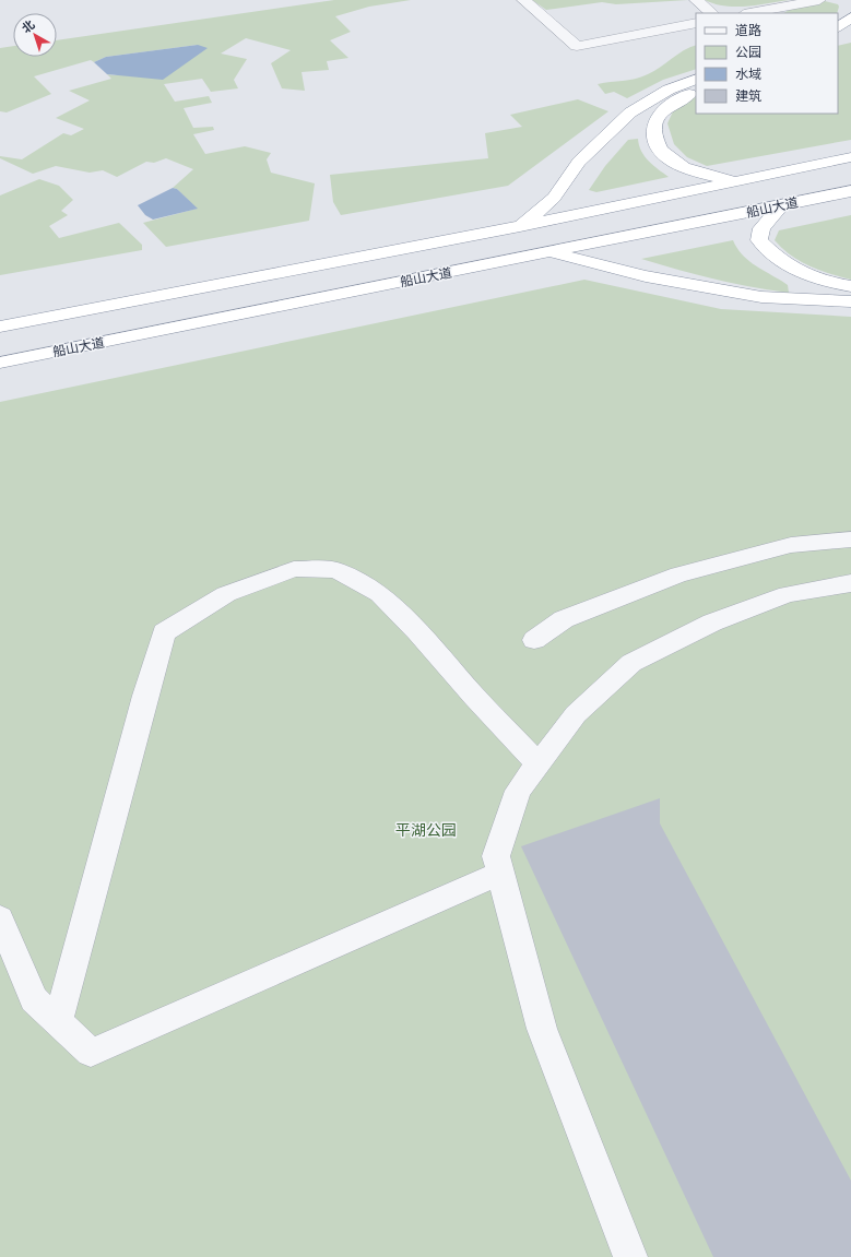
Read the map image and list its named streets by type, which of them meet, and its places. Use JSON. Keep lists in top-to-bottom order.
{
  "streets": {
    "highway": ["船山大道"]
  },
  "parks": ["平湖公园"],
  "legend": [
    "道路",
    "公园",
    "水域",
    "建筑"
  ],
  "north": "top left"
}
